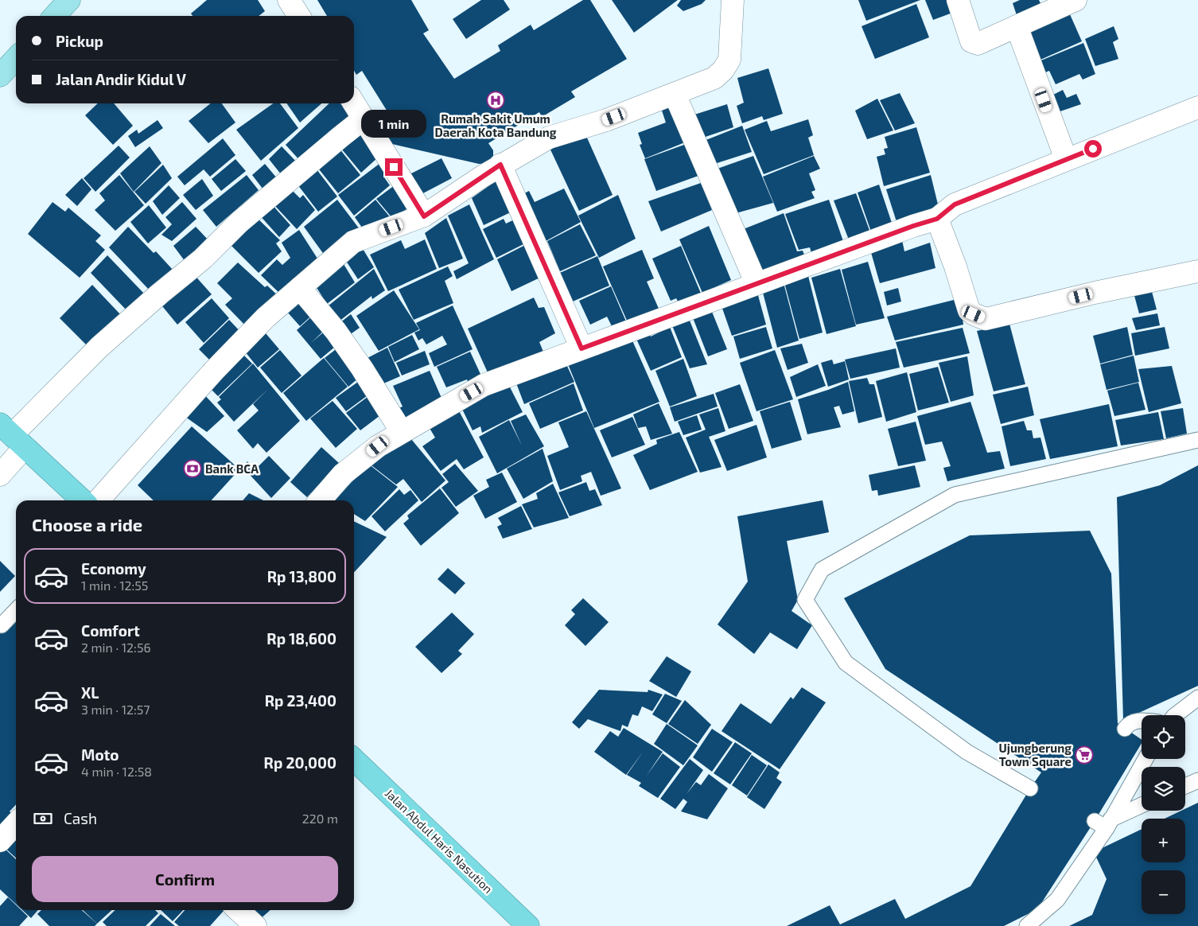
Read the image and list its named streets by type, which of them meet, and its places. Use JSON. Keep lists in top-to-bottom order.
{
  "streets": {
    "highway": ["Jalan Abdul Haris Nasution"]
  },
  "places": {
    "hospital": ["Rumah Sakit Umum Daerah Kota Bandung"],
    "bank": ["Bank BCA"],
    "supermarket": ["Ujungberung Town Square"]
  },
  "page": {
    "banner": ["Pickup", "Jalan Andir Kidul V"],
    "bubble": "1 min",
    "heading": "Choose a ride",
    "list": [
      {
        "name": "Economy",
        "note": "1 min · 12:55",
        "value": "Rp 13,800"
      },
      {
        "name": "Comfort",
        "note": "2 min · 12:56",
        "value": "Rp 18,600"
      },
      {
        "name": "XL",
        "note": "3 min · 12:57",
        "value": "Rp 23,400"
      },
      {
        "name": "Moto",
        "note": "4 min · 12:58",
        "value": "Rp 20,000"
      }
    ],
    "map_buttons": ["+", "−"],
    "pay": ["Cash", "220 m"],
    "buttons": "Confirm"
  }
}
